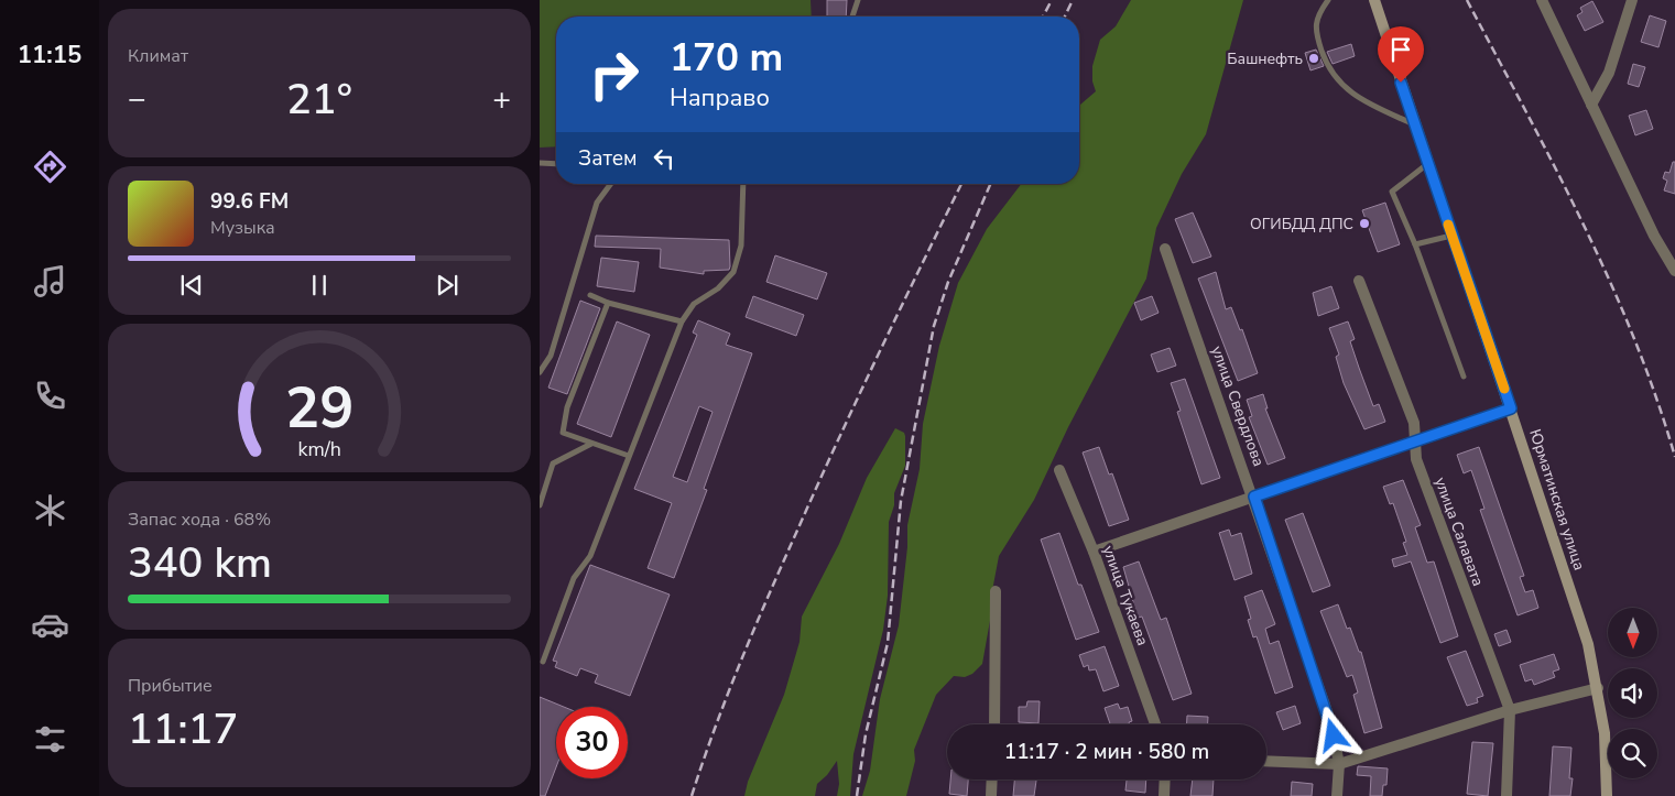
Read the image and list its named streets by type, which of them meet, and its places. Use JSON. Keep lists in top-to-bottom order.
{
  "streets": {
    "main road": ["Юрматинская улица"],
    "street": ["улица Свердлова", "улица Салавата", "улица Тукаева"]
  },
  "places": ["Башнефть", "ОГИБДД ДПС"],
  "north": "bottom",
  "page": {
    "tabs": "11:15",
    "tile": [
      "Климат",
      ["Запас хода · 68%", "340 km"],
      ["Прибытие", "11:17"]
    ],
    "turn": ["170 m", "Направо"],
    "heat": ["−", "21°", "+"],
    "then": "Затем",
    "song": ["99.6 FM", "Музыка"],
    "limit": "30",
    "trip": "11:17 · 2 мин · 580 m",
    "gauge": ["29", "km/h"]
  }
}
